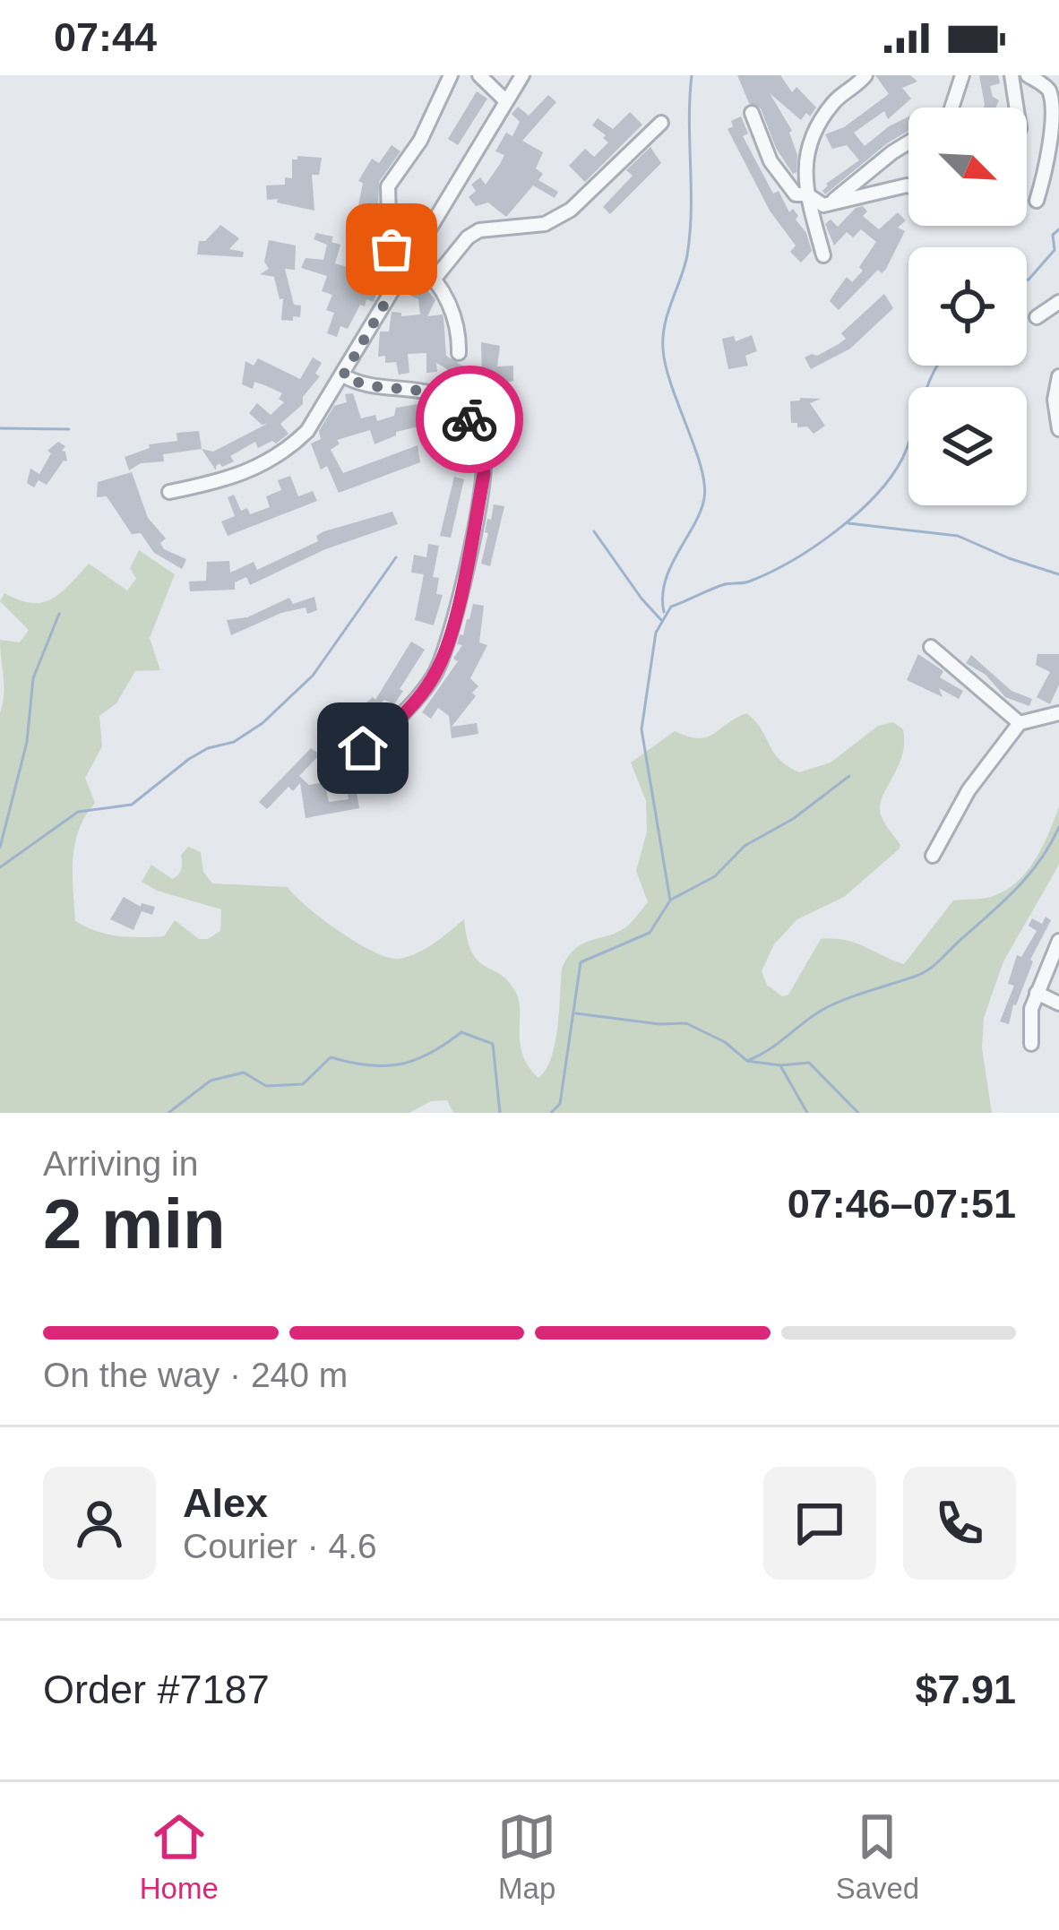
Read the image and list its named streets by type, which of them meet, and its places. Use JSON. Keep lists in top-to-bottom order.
{
  "north": "bottom right",
  "page": {
    "status": "07:44",
    "heading": ["2 min", "Arriving in", "07:46–07:51"],
    "panel": [
      "Alex",
      "Courier · 4.6",
      "Order #7187",
      "$7.91"
    ],
    "bar": "On the way · 240 m",
    "tabs": ["Home", "Map", "Saved"]
  }
}
